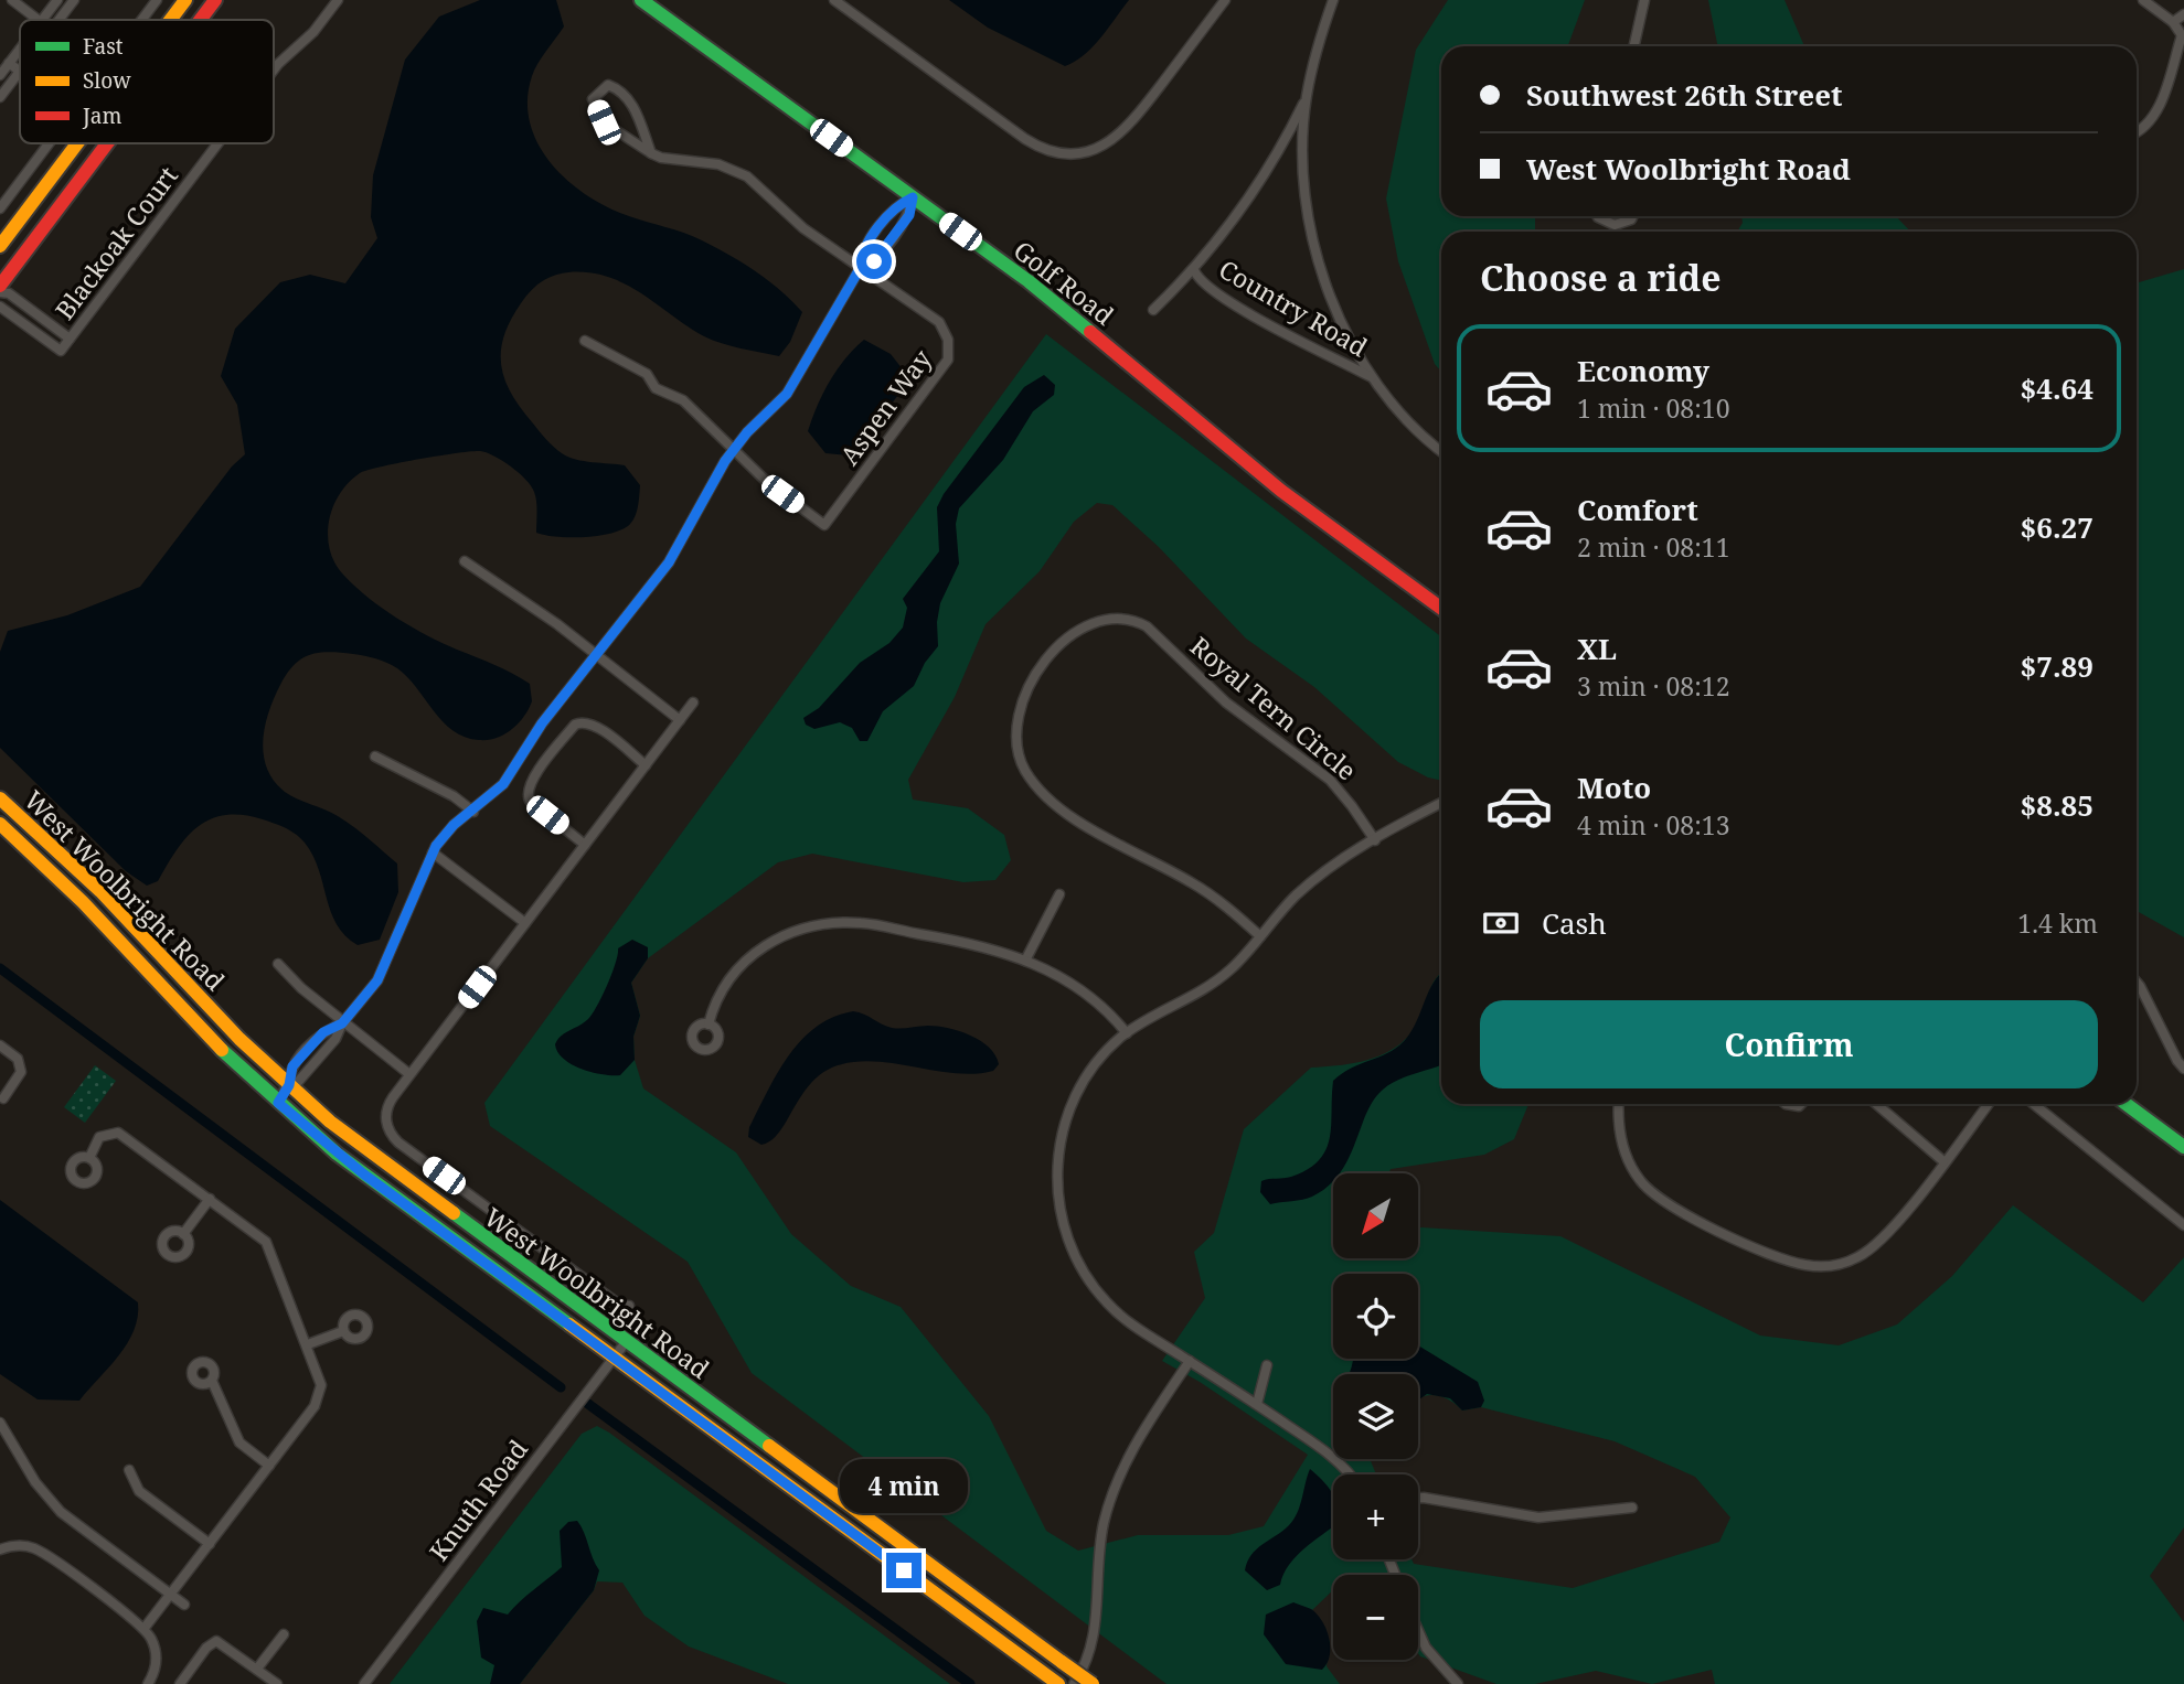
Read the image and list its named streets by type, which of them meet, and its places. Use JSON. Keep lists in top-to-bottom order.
{
  "streets": {
    "main road": ["Golf Road", "West Woolbright Road"],
    "street": [
      "Blackoak Court",
      "Country Road",
      "Aspen Way",
      "Royal Tern Circle",
      "Knuth Road"
    ]
  },
  "crossings": [
    ["West Woolbright Road", "Knuth Road"]
  ],
  "legend": ["Fast", "Slow", "Jam"],
  "north": "bottom left",
  "page": {
    "banner": ["Southwest 26th Street", "West Woolbright Road"],
    "heading": "Choose a ride",
    "list": [
      {
        "name": "Economy",
        "note": "1 min · 08:10",
        "value": "$4.64"
      },
      {
        "name": "Comfort",
        "note": "2 min · 08:11",
        "value": "$6.27"
      },
      {
        "name": "XL",
        "note": "3 min · 08:12",
        "value": "$7.89"
      },
      {
        "name": "Moto",
        "note": "4 min · 08:13",
        "value": "$8.85"
      }
    ],
    "pay": ["Cash", "1.4 km"],
    "buttons": "Confirm",
    "map_buttons": ["+", "−"],
    "bubble": "4 min"
  }
}
